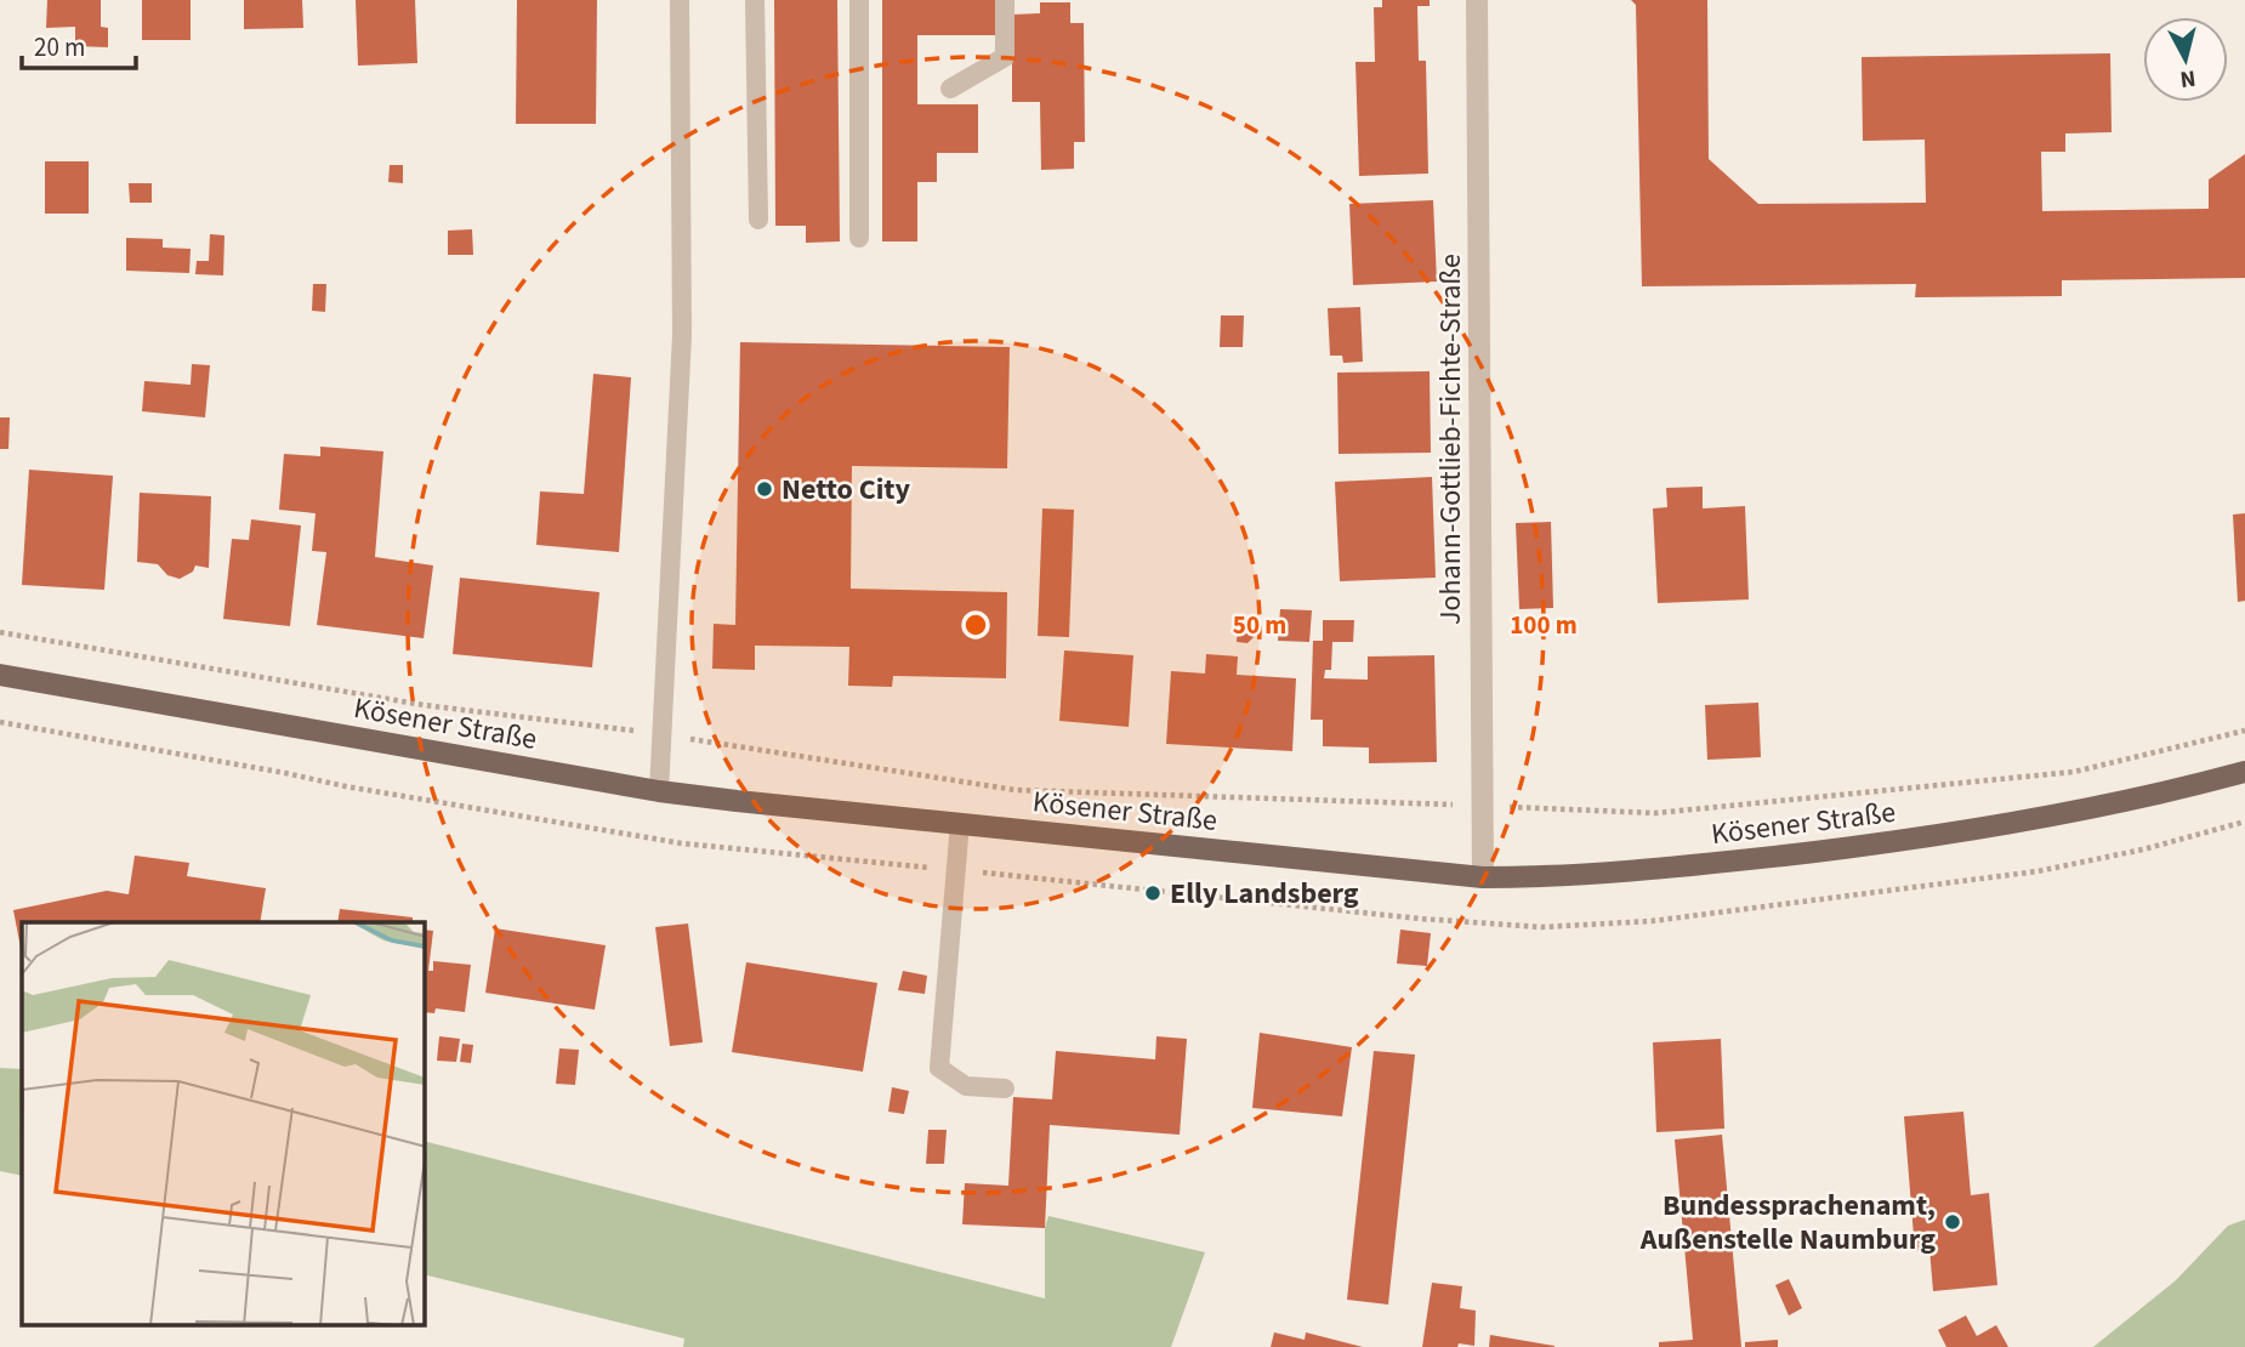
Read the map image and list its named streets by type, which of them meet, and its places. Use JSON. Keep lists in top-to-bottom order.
{
  "streets": {
    "main road": ["Kösener Straße"],
    "street": ["Johann-Gottlieb-Fichte-Straße"]
  },
  "crossings": [
    ["Johann-Gottlieb-Fichte-Straße", "Kösener Straße"]
  ],
  "places": ["Netto City", "Elly Landsberg", "Bundessprachenamt, Außenstelle Naumburg"],
  "scale_bar": "20 m",
  "north": "bottom",
  "rings": ["50 m", "100 m"]
}
